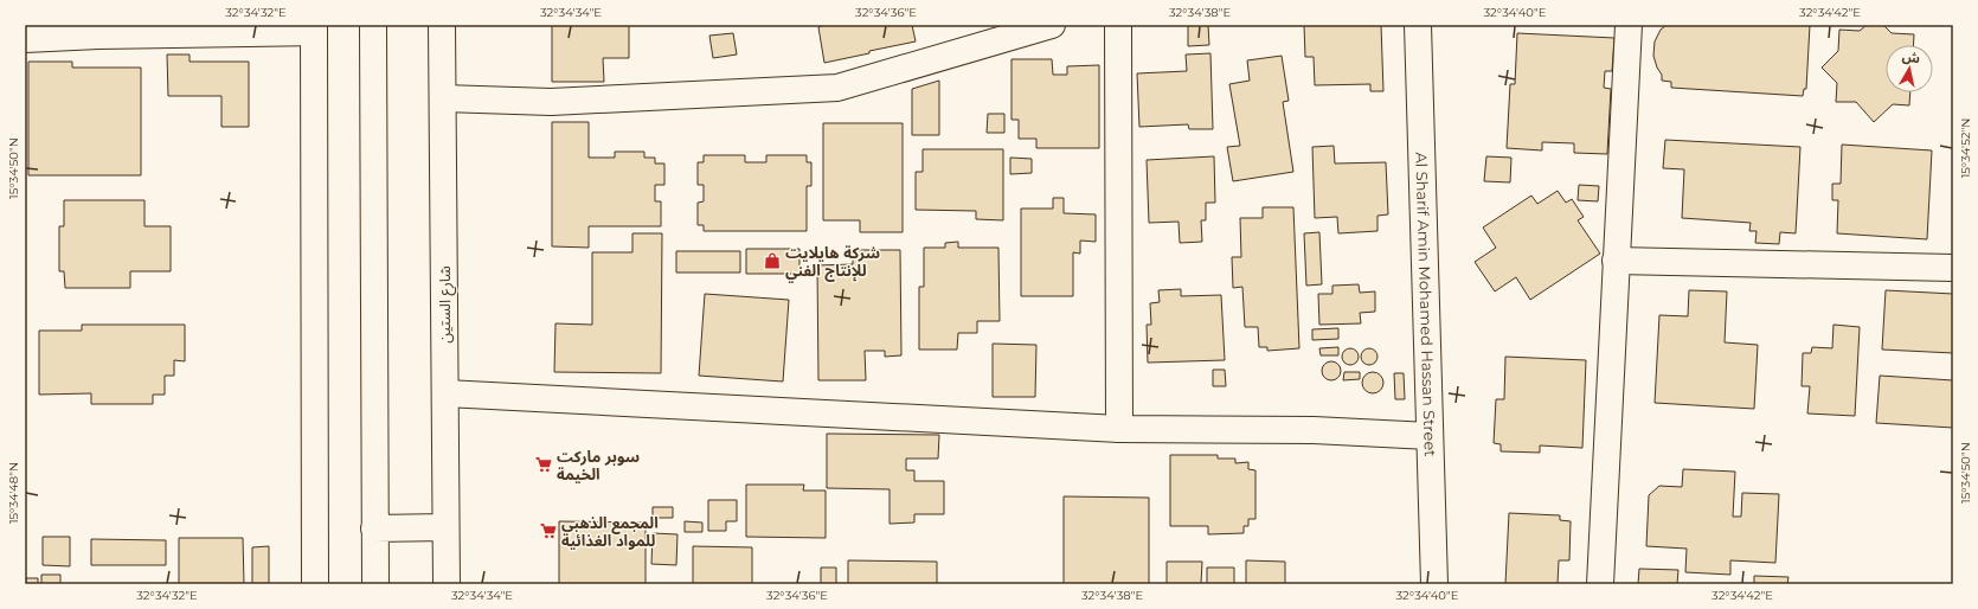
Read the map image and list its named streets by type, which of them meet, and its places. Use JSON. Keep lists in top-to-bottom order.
{
  "streets": {
    "street": ["شارع الستين", "Al Sharif Amin Mohamed Hassan Street"]
  },
  "places": {
    "shop": ["شركة هايلايت للإنتاج الفني"],
    "supermarket": ["سوبر ماركت الخيمة", "المجمع الذهبي للمواد الغذائية"]
  },
  "north": "top",
  "coordinates": [
    "32°34'32\"E",
    "32°34'34\"E",
    "32°34'36\"E",
    "32°34'38\"E",
    "32°34'40\"E",
    "32°34'42\"E",
    "15°34'52\"N",
    "15°34'50\"N",
    "15°34'48\"N"
  ]
}
